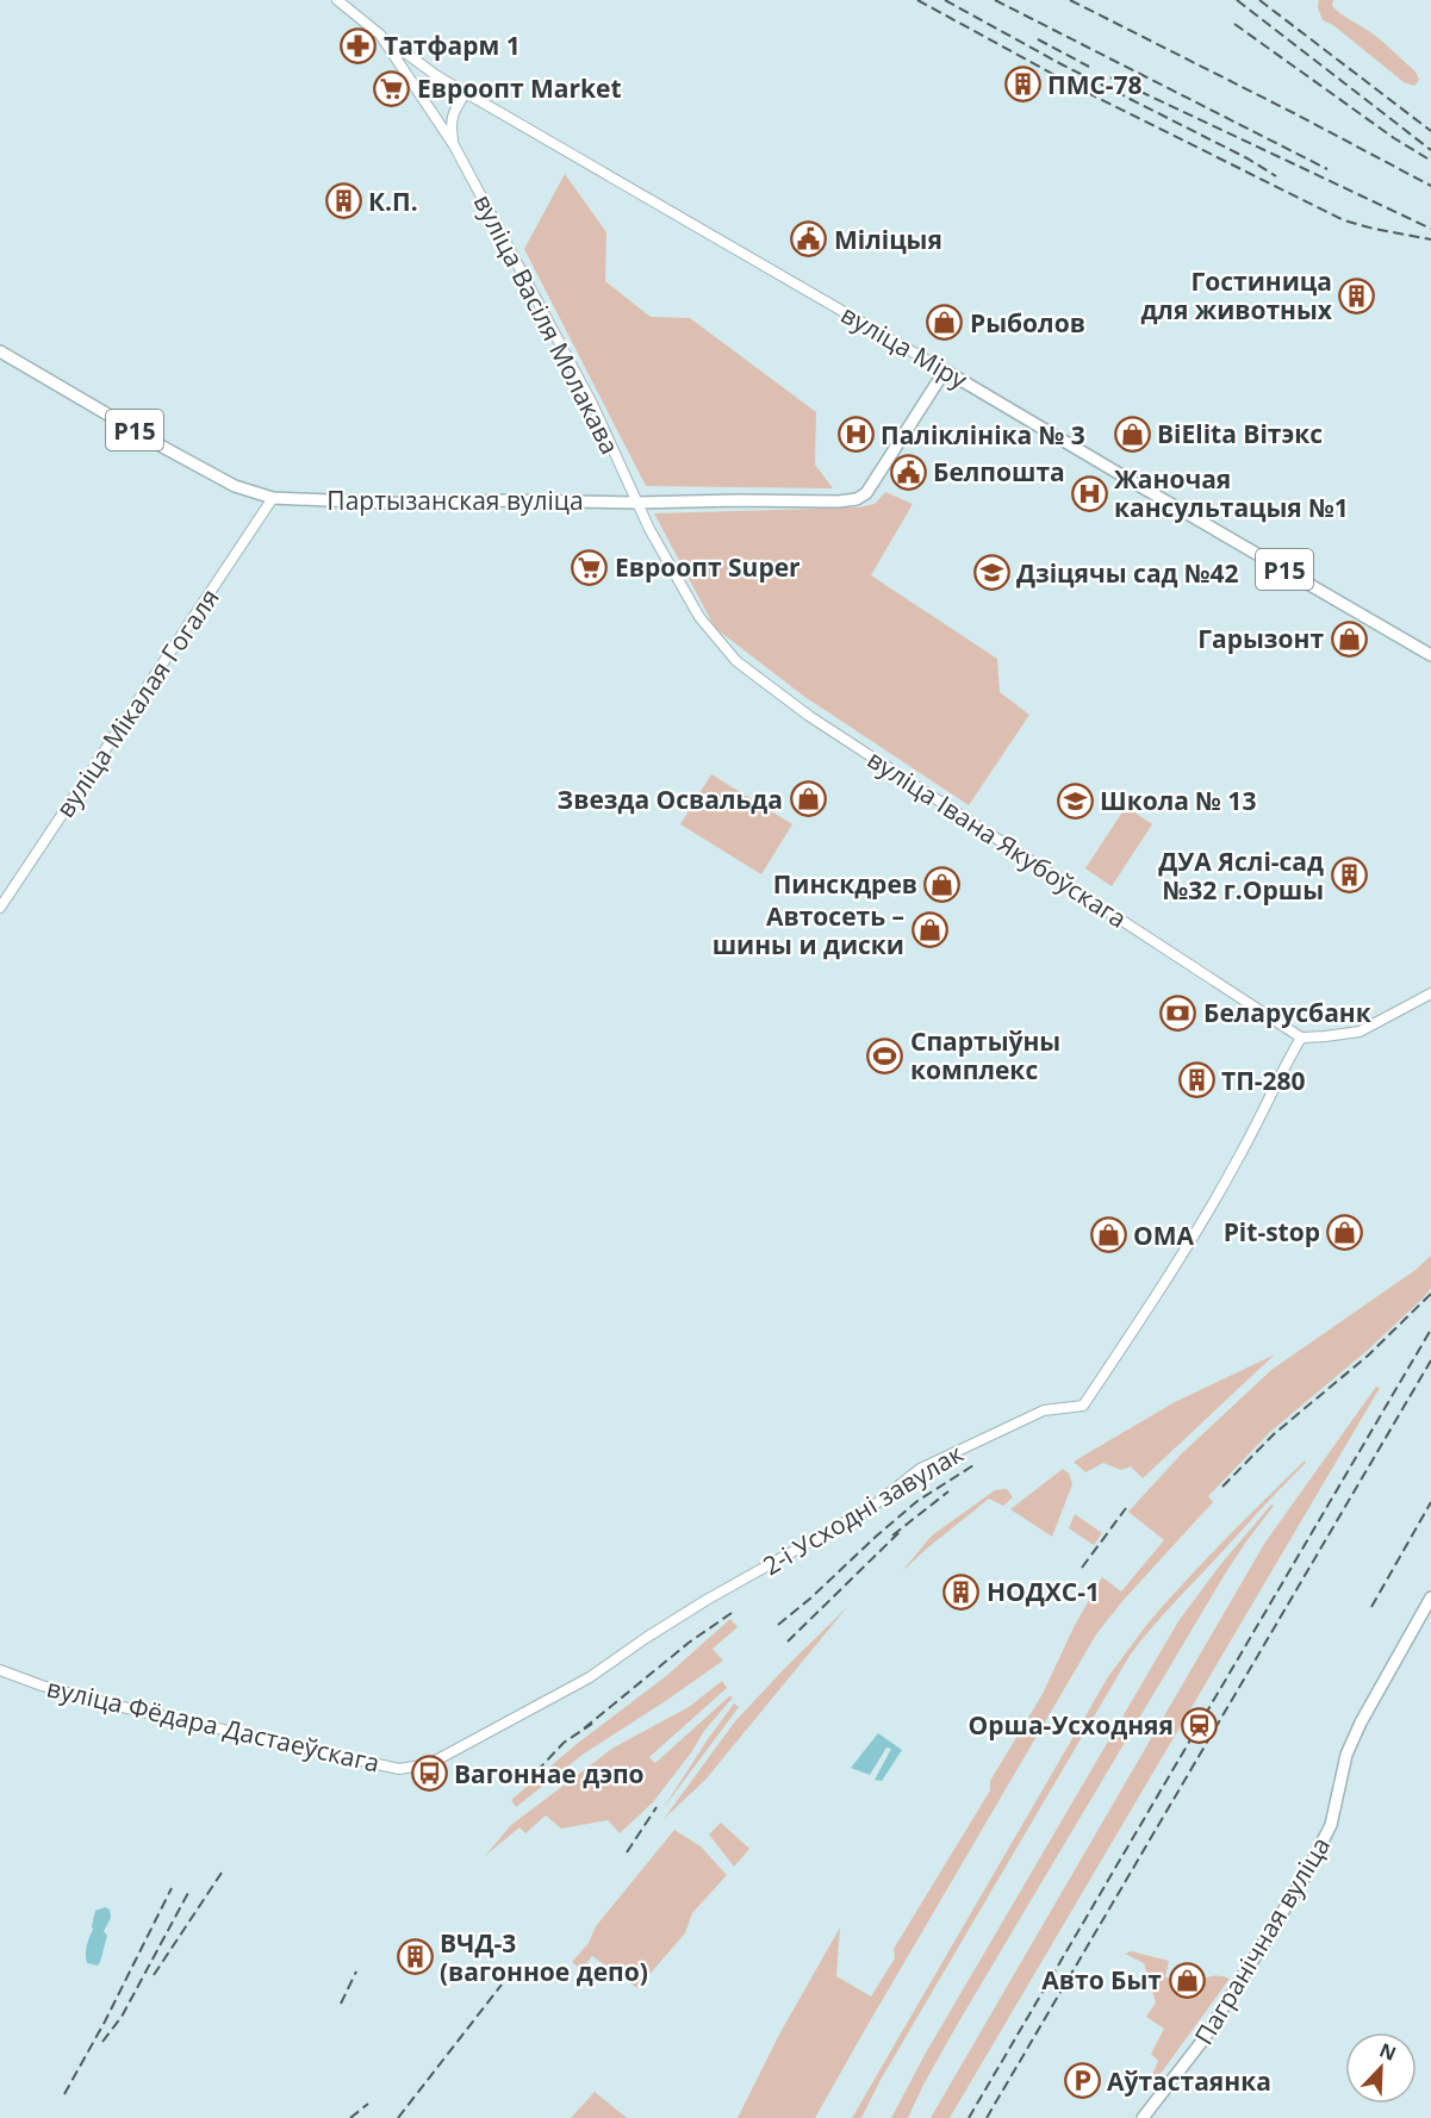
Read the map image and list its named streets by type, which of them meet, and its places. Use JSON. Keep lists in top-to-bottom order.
{
  "streets": {
    "main road": [
      "вуліца Міру",
      "Р15",
      "Партызанская вуліца",
      "Пагранічная вуліца"
    ],
    "street": [
      "вуліца Васіля Молакава",
      "вуліца Мікалая Гогаля",
      "вуліца Івана Якубоўскага",
      "2-і Усходні завулак",
      "вуліца Фёдара Дастаеўскага"
    ]
  },
  "crossings": [
    ["вуліца Васіля Молакава", "вуліца Міру"],
    ["вуліца Васіля Молакава", "Р15"],
    ["вуліца Васіля Молакава", "Партызанская вуліца"],
    ["вуліца Васіля Молакава", "вуліца Івана Якубоўскага"],
    ["вуліца Міру", "Р15"],
    ["Р15", "Партызанская вуліца"],
    ["Р15", "вуліца Мікалая Гогаля"],
    ["Р15", "вуліца Івана Якубоўскага"],
    ["Партызанская вуліца", "вуліца Мікалая Гогаля"],
    ["Партызанская вуліца", "вуліца Івана Якубоўскага"],
    ["вуліца Івана Якубоўскага", "2-і Усходні завулак"],
    ["2-і Усходні завулак", "вуліца Фёдара Дастаеўскага"]
  ],
  "places": {
    "pharmacy": ["Татфарм 1"],
    "building": [
      "ПМС-78",
      "К.П.",
      "Гостиница для животных",
      "ДУА Яслі-сад №32 г.Оршы",
      "ТП-280",
      "НОДХС-1",
      "ВЧД-3 (вагонное депо)"
    ],
    "supermarket": ["Евроопт Market", "Евроопт Super"],
    "public building": ["Міліцыя", "Белпошта"],
    "shop": [
      "Рыболов",
      "ВiElita Вітэкс",
      "Гарызонт",
      "Звезда Освальда",
      "Пинскдрев",
      "Автосеть – шины и диски",
      "Pit-stop",
      "ОМА",
      "Авто Быт"
    ],
    "hospital": ["Паліклініка № 3", "Жаночая кансультацыя №1"],
    "school or university": ["Дзіцячы сад №42", "Школа № 13"],
    "bank": ["Беларусбанк"],
    "sports": ["Спартыўны комплекс"],
    "station": ["Орша-Усходняя"],
    "bus stop": ["Вагоннае дэпо"],
    "parking": ["Аўтастаянка"]
  },
  "north": "top right"
}
